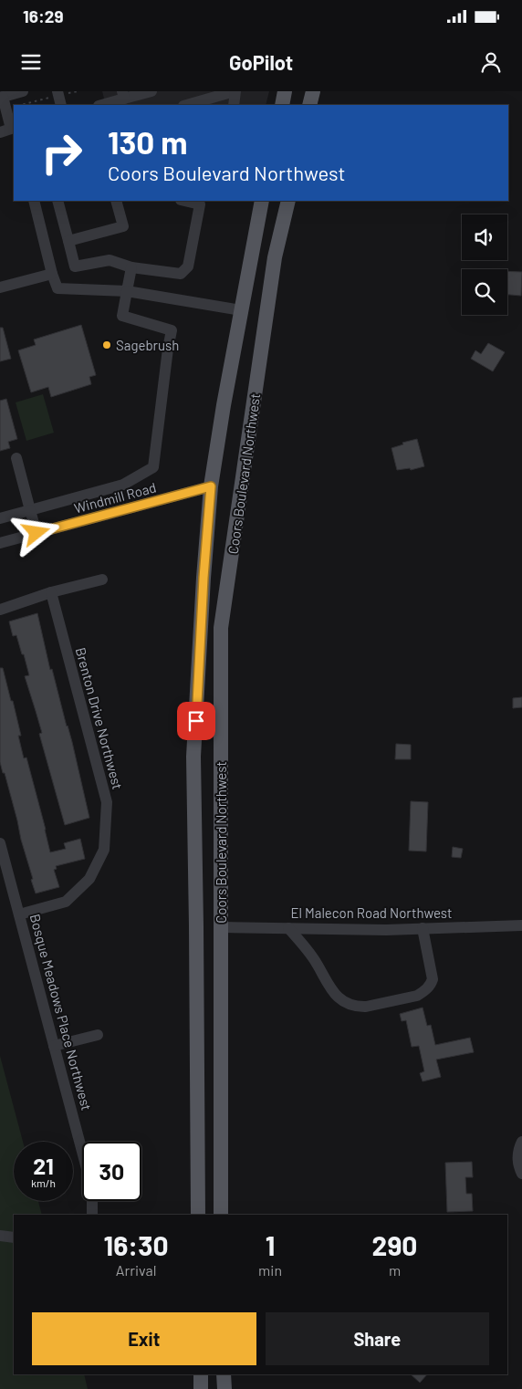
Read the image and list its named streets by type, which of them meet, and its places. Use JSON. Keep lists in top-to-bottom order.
{
  "streets": {
    "main road": ["Coors Boulevard Northwest"],
    "street": [
      "Windmill Road",
      "Brenton Drive Northwest",
      "El Malecon Road Northwest",
      "Bosque Meadows Place Northwest"
    ]
  },
  "crossings": [
    ["Coors Boulevard Northwest", "Windmill Road"],
    ["Coors Boulevard Northwest", "El Malecon Road Northwest"],
    ["Brenton Drive Northwest", "Bosque Meadows Place Northwest"]
  ],
  "places": ["Sagebrush"],
  "page": {
    "status": "16:29",
    "header": "GoPilot",
    "turn": ["130 m", "Coors Boulevard Northwest"],
    "speed": "21 km/h",
    "limit": "30",
    "eta": [
      "16:30",
      "Arrival",
      "1",
      "min",
      "290",
      "m"
    ],
    "buttons": ["Exit", "Share"]
  }
}
